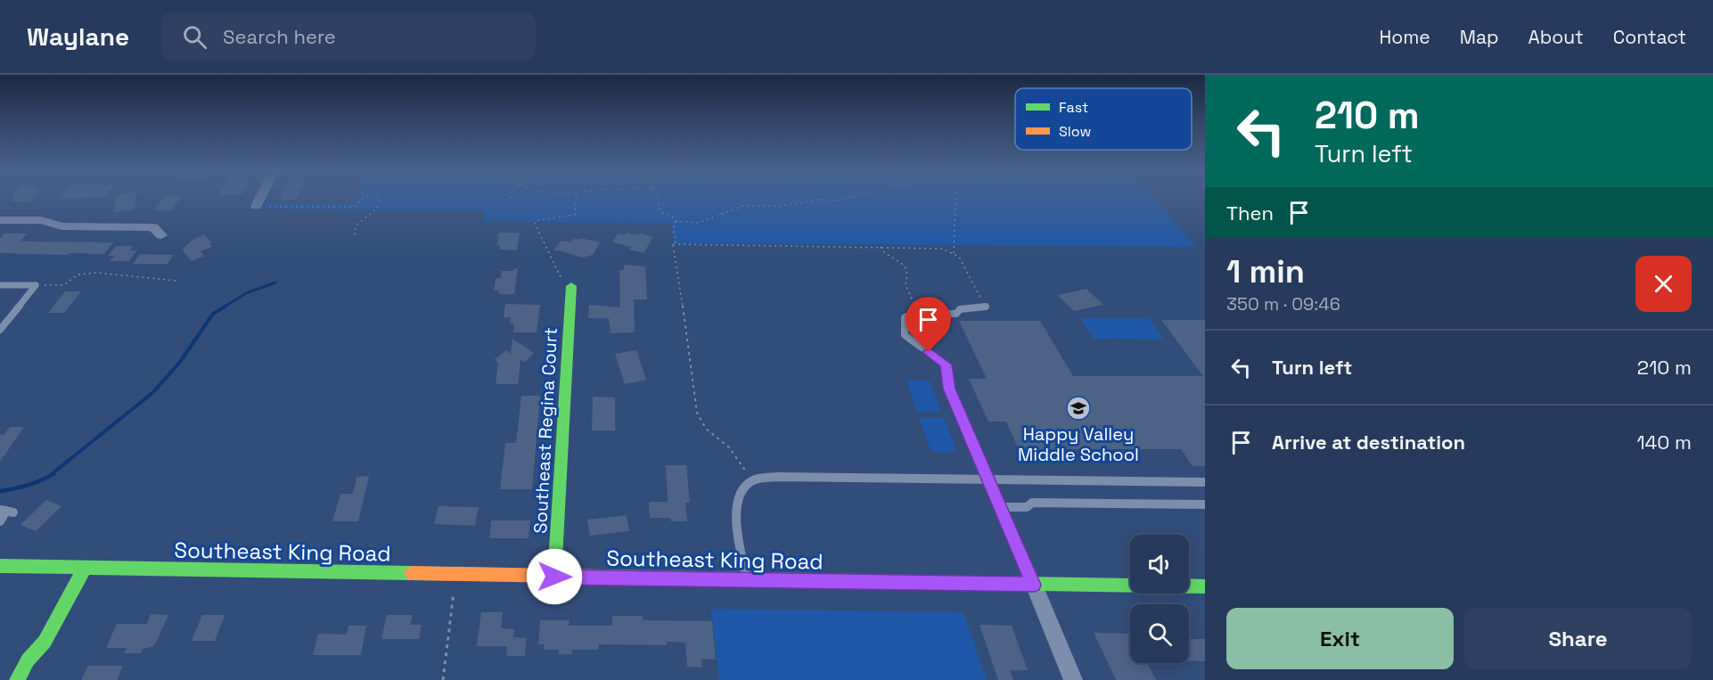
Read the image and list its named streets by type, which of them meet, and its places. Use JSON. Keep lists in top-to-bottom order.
{
  "streets": {
    "main road": ["Southeast Regina Court", "Southeast King Road"]
  },
  "crossings": [
    ["Southeast Regina Court", "Southeast King Road"]
  ],
  "places": {
    "school or university": ["Happy Valley Middle School"]
  },
  "legend": ["Fast", "Slow"],
  "page": {
    "header": "Waylane",
    "search": "Search here",
    "nav": [
      "Home",
      "Map",
      "About",
      "Contact"
    ],
    "turn": ["210 m", "Turn left"],
    "then": "Then",
    "heading": ["1 min", "350 m · 09:46"],
    "list": [
      {
        "name": "Turn left",
        "value": "210 m"
      },
      {
        "name": "Arrive at destination",
        "value": "140 m"
      }
    ],
    "buttons": ["Exit", "Share"]
  }
}
